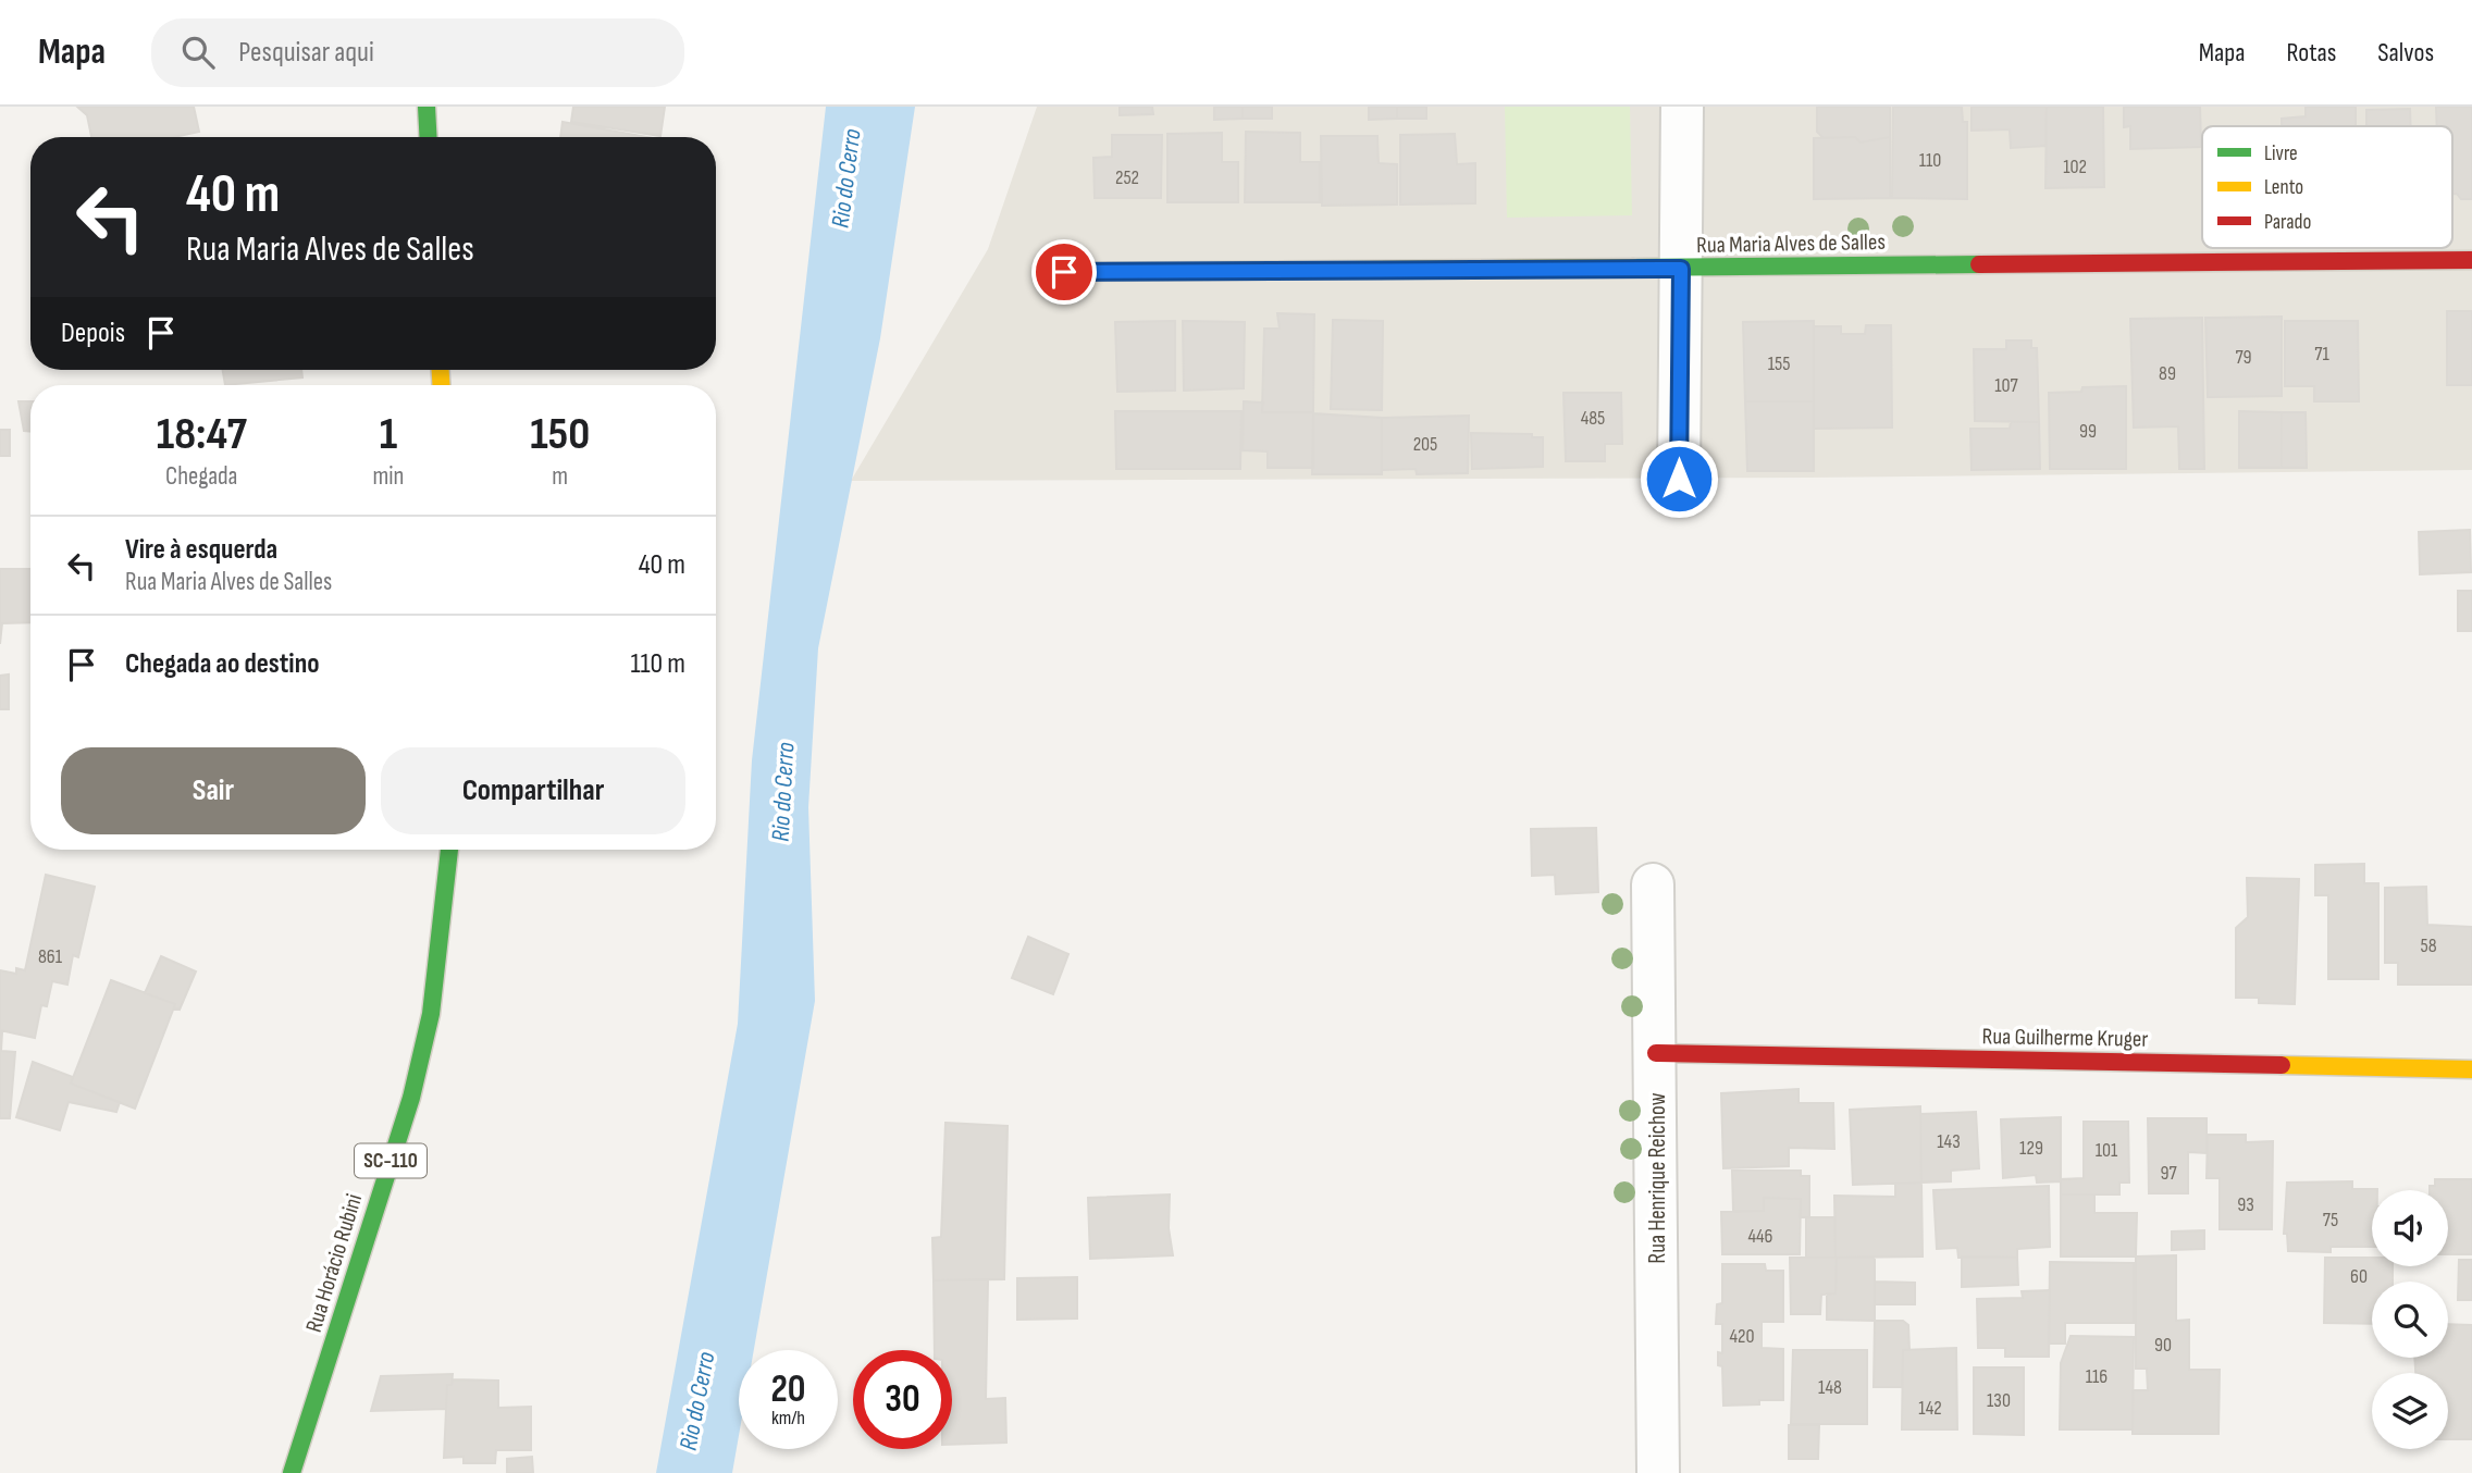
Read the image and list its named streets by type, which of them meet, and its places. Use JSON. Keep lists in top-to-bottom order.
{
  "streets": {
    "street": [
      "Rua Maria Alves de Salles",
      "Rua Guilherme Kruger",
      "SC-110",
      "Rua Henrique Reichow",
      "Rua Horácio Rubini"
    ]
  },
  "crossings": [
    ["Rua Guilherme Kruger", "Rua Henrique Reichow"]
  ],
  "water": ["Rio do Cerro"],
  "house_numbers": [
    "110",
    "102",
    "252",
    "71",
    "79",
    "155",
    "89",
    "107",
    "485",
    "99",
    "205",
    "58",
    "861",
    "143",
    "129",
    "101",
    "97",
    "93",
    "75",
    "446",
    "60",
    "420",
    "90",
    "116",
    "148",
    "130",
    "142"
  ],
  "legend": ["Livre", "Lento", "Parado"],
  "page": {
    "header": "Mapa",
    "search": "Pesquisar aqui",
    "nav": ["Mapa", "Rotas", "Salvos"],
    "turn": ["40 m", "Rua Maria Alves de Salles"],
    "then": "Depois",
    "eta": [
      "18:47",
      "Chegada",
      "1",
      "min",
      "150",
      "m"
    ],
    "list": [
      {
        "name": "Vire à esquerda",
        "note": "Rua Maria Alves de Salles",
        "value": "40 m"
      },
      {
        "name": "Chegada ao destino",
        "value": "110 m"
      }
    ],
    "buttons": ["Sair", "Compartilhar"],
    "speed": "20 km/h",
    "limit": "30"
  }
}
